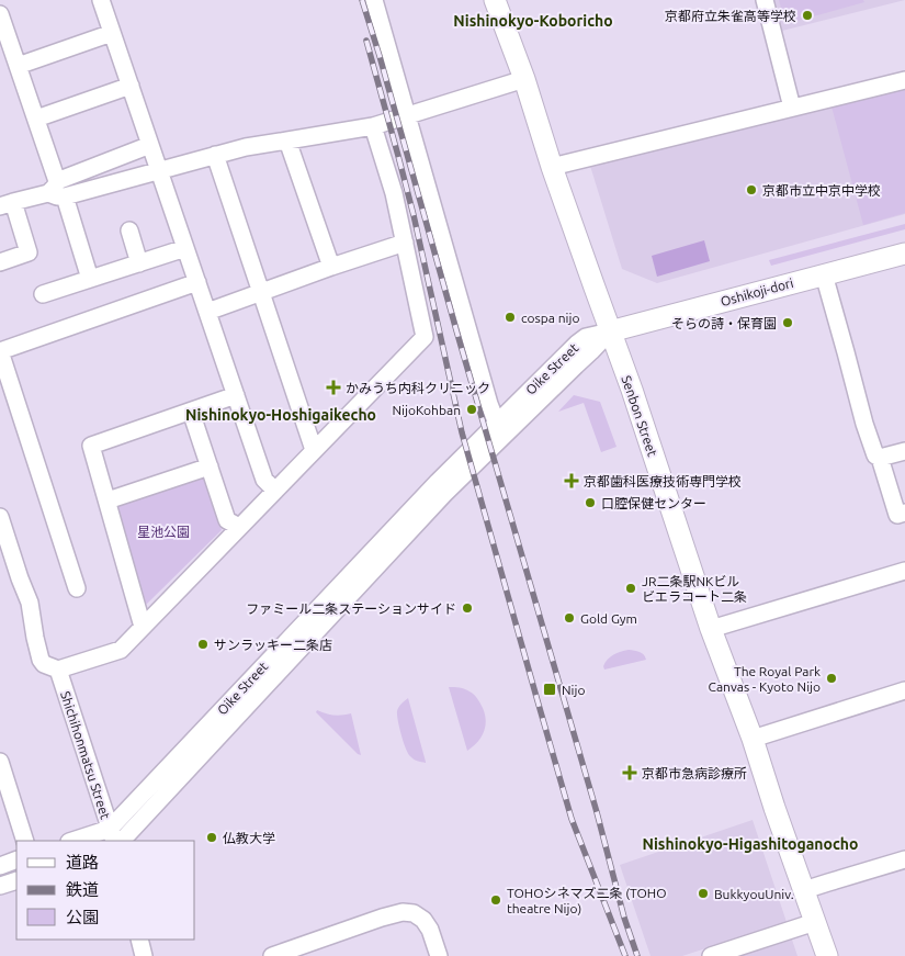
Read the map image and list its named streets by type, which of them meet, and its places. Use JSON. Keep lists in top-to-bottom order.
{
  "streets": {
    "main road": ["Oshikoji-dori", "Senbon Street"],
    "street": ["Oike Street", "Shichihonmatsu Street"]
  },
  "crossings": [
    ["Oshikoji-dori", "Oike Street"],
    ["Oshikoji-dori", "Senbon Street"],
    ["Oike Street", "Senbon Street"],
    ["Oike Street", "Shichihonmatsu Street"]
  ],
  "districts": ["Nishinokyo-Koboricho", "Nishinokyo-Hoshigaikecho", "Nishinokyo-Higashitoganocho"],
  "parks": ["星池公園"],
  "places": {
    "other": [
      "京都府立朱雀高等学校",
      "京都市立中京中学校",
      "cospa nijo",
      "そらの詩・保育園",
      "NijoKohban",
      "口腔保健センター",
      "JR二条駅NKビル ビエラコート二条",
      "ファミール二条ステーションサイド",
      "Gold Gym",
      "サンラッキー二条店",
      "The Royal Park Canvas - Kyoto Nijo",
      "仏教大学",
      "BukkyouUniv.",
      "TOHOシネマズ二条 (TOHO theatre Nijo)"
    ],
    "health": ["かみうち内科クリニック", "京都歯科医療技術専門学校", "京都市急病診療所"],
    "transit": ["Nijo"]
  },
  "legend": ["道路", "鉄道", "公園"]
}
